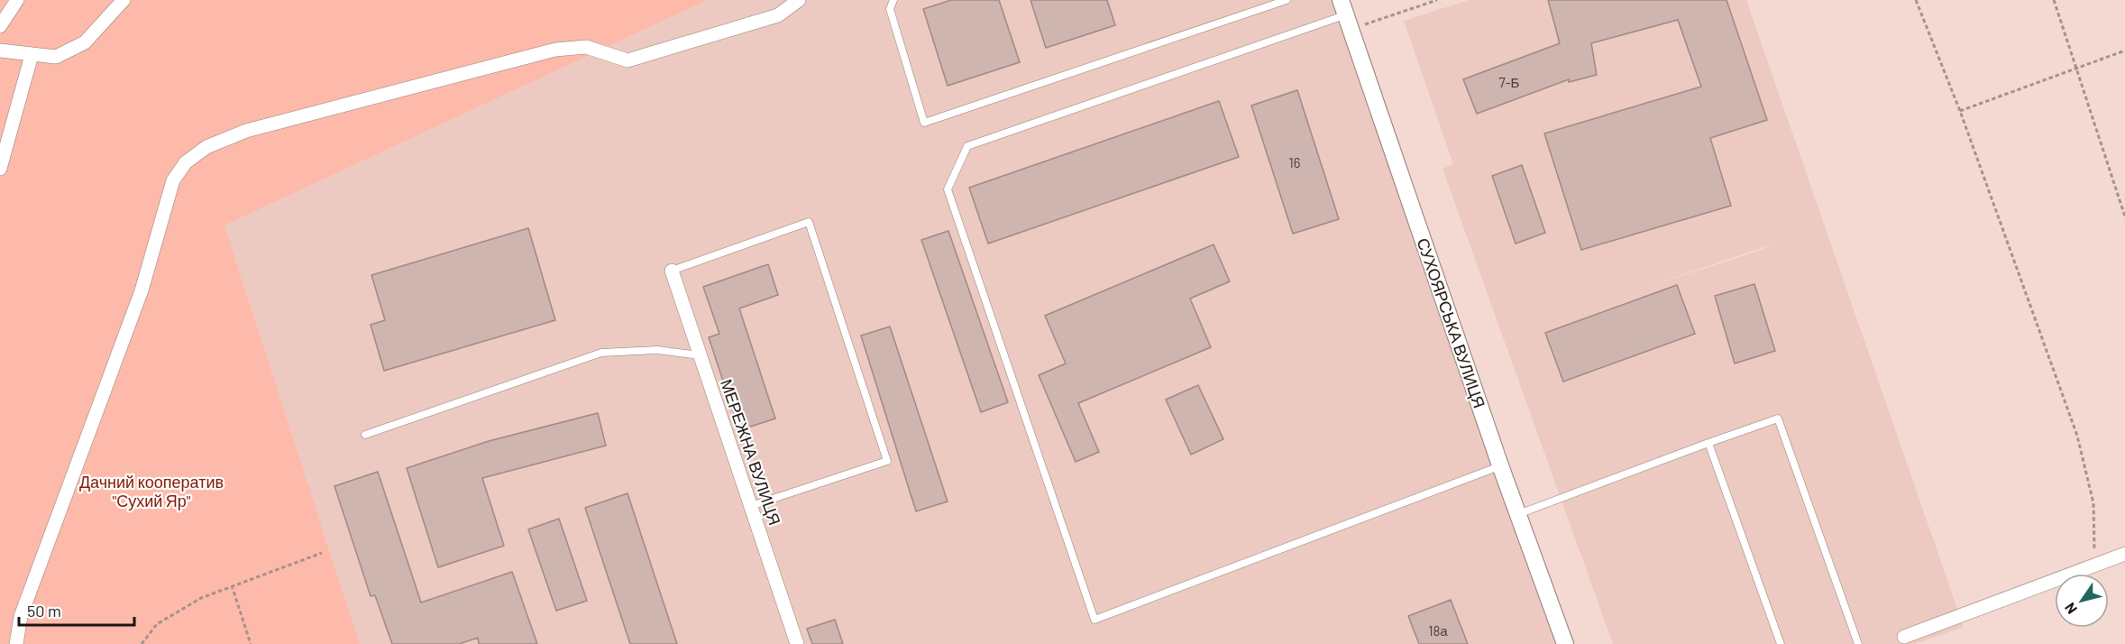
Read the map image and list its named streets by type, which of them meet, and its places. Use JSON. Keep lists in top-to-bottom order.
{
  "streets": {
    "street": ["СУХОЯРСЬКА ВУЛИЦЯ", "МЕРЕЖНА ВУЛИЦЯ"]
  },
  "parks": ["Дачний кооператив \"Сухий Яр\""],
  "house_numbers": ["7-Б", "16", "18а"],
  "scale_bar": "50 m",
  "north": "bottom left"
}
